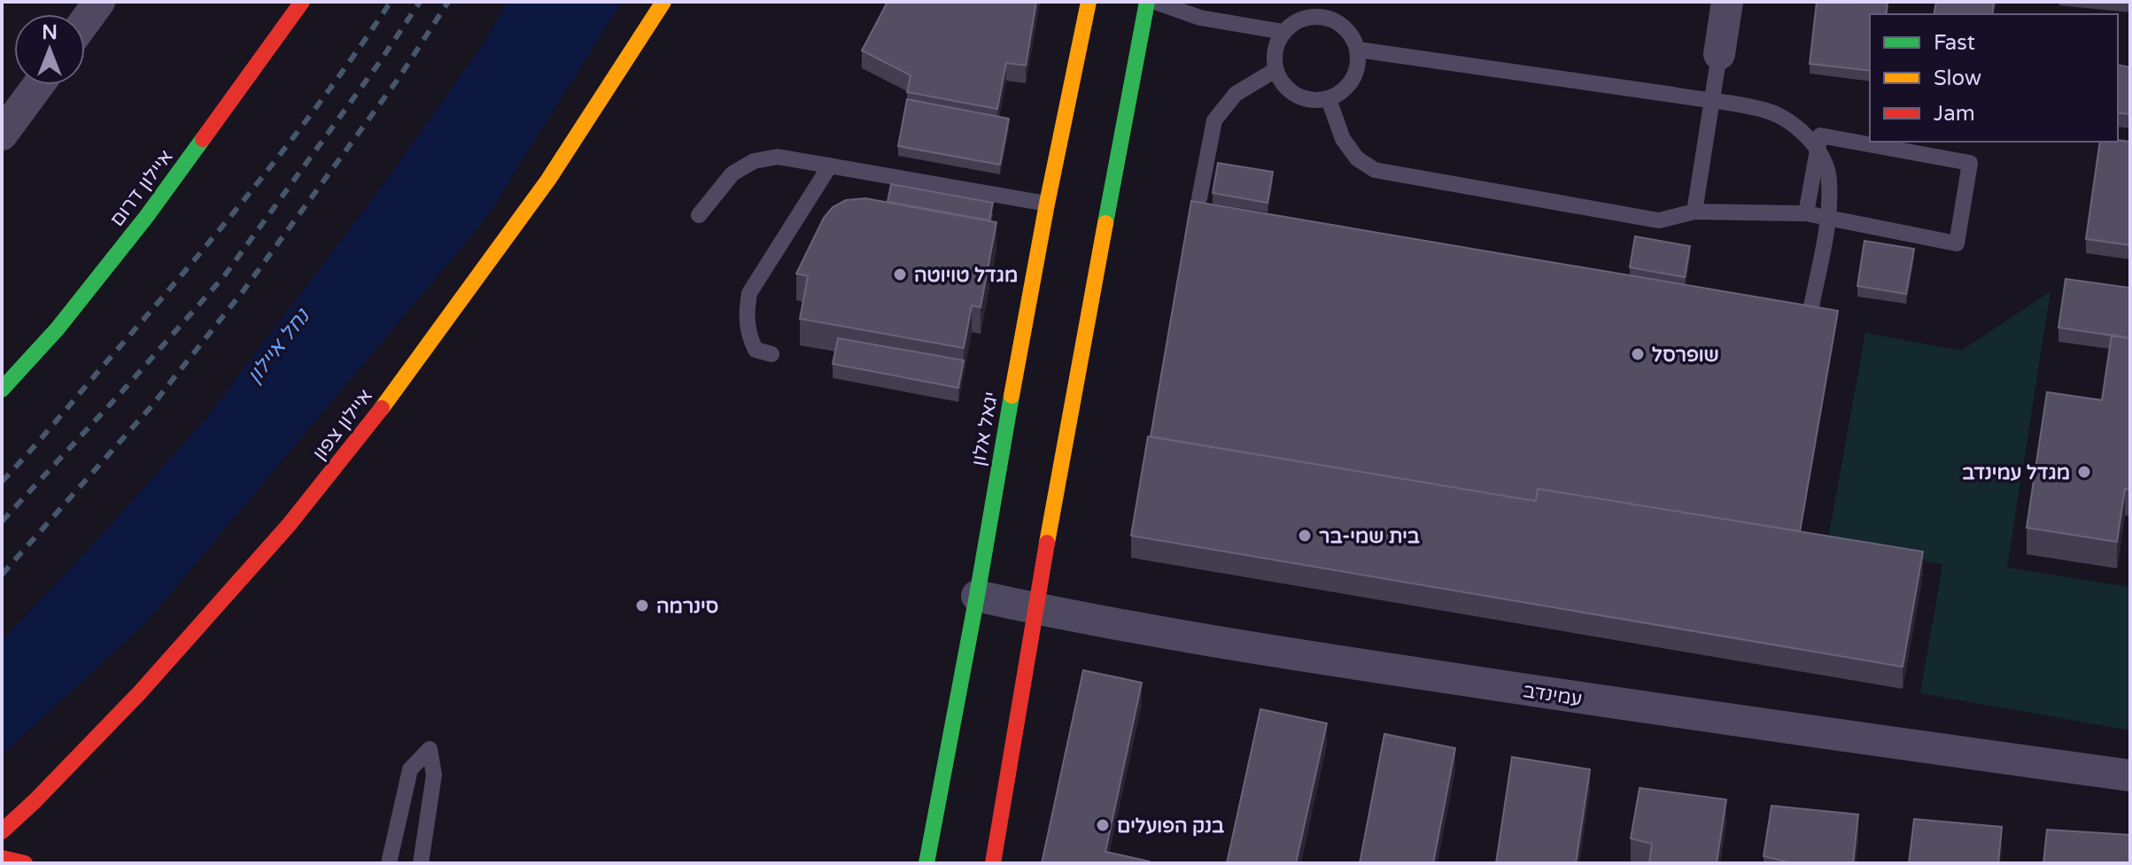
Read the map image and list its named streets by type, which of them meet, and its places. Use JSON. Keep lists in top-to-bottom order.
{
  "streets": {
    "main road": ["איילון דרום", "איילון צפון", "יגאל אלון"],
    "street": ["עמינדב"]
  },
  "crossings": [
    ["יגאל אלון", "עמינדב"]
  ],
  "water": ["נחל איילון"],
  "places": [
    "מגדל טויוטה",
    "שופרסל",
    "מגדל עמינדב",
    "בית שמי-בר",
    "סינרמה",
    "בנק הפועלים"
  ],
  "legend": ["Fast", "Slow", "Jam"],
  "north": "top"
}
